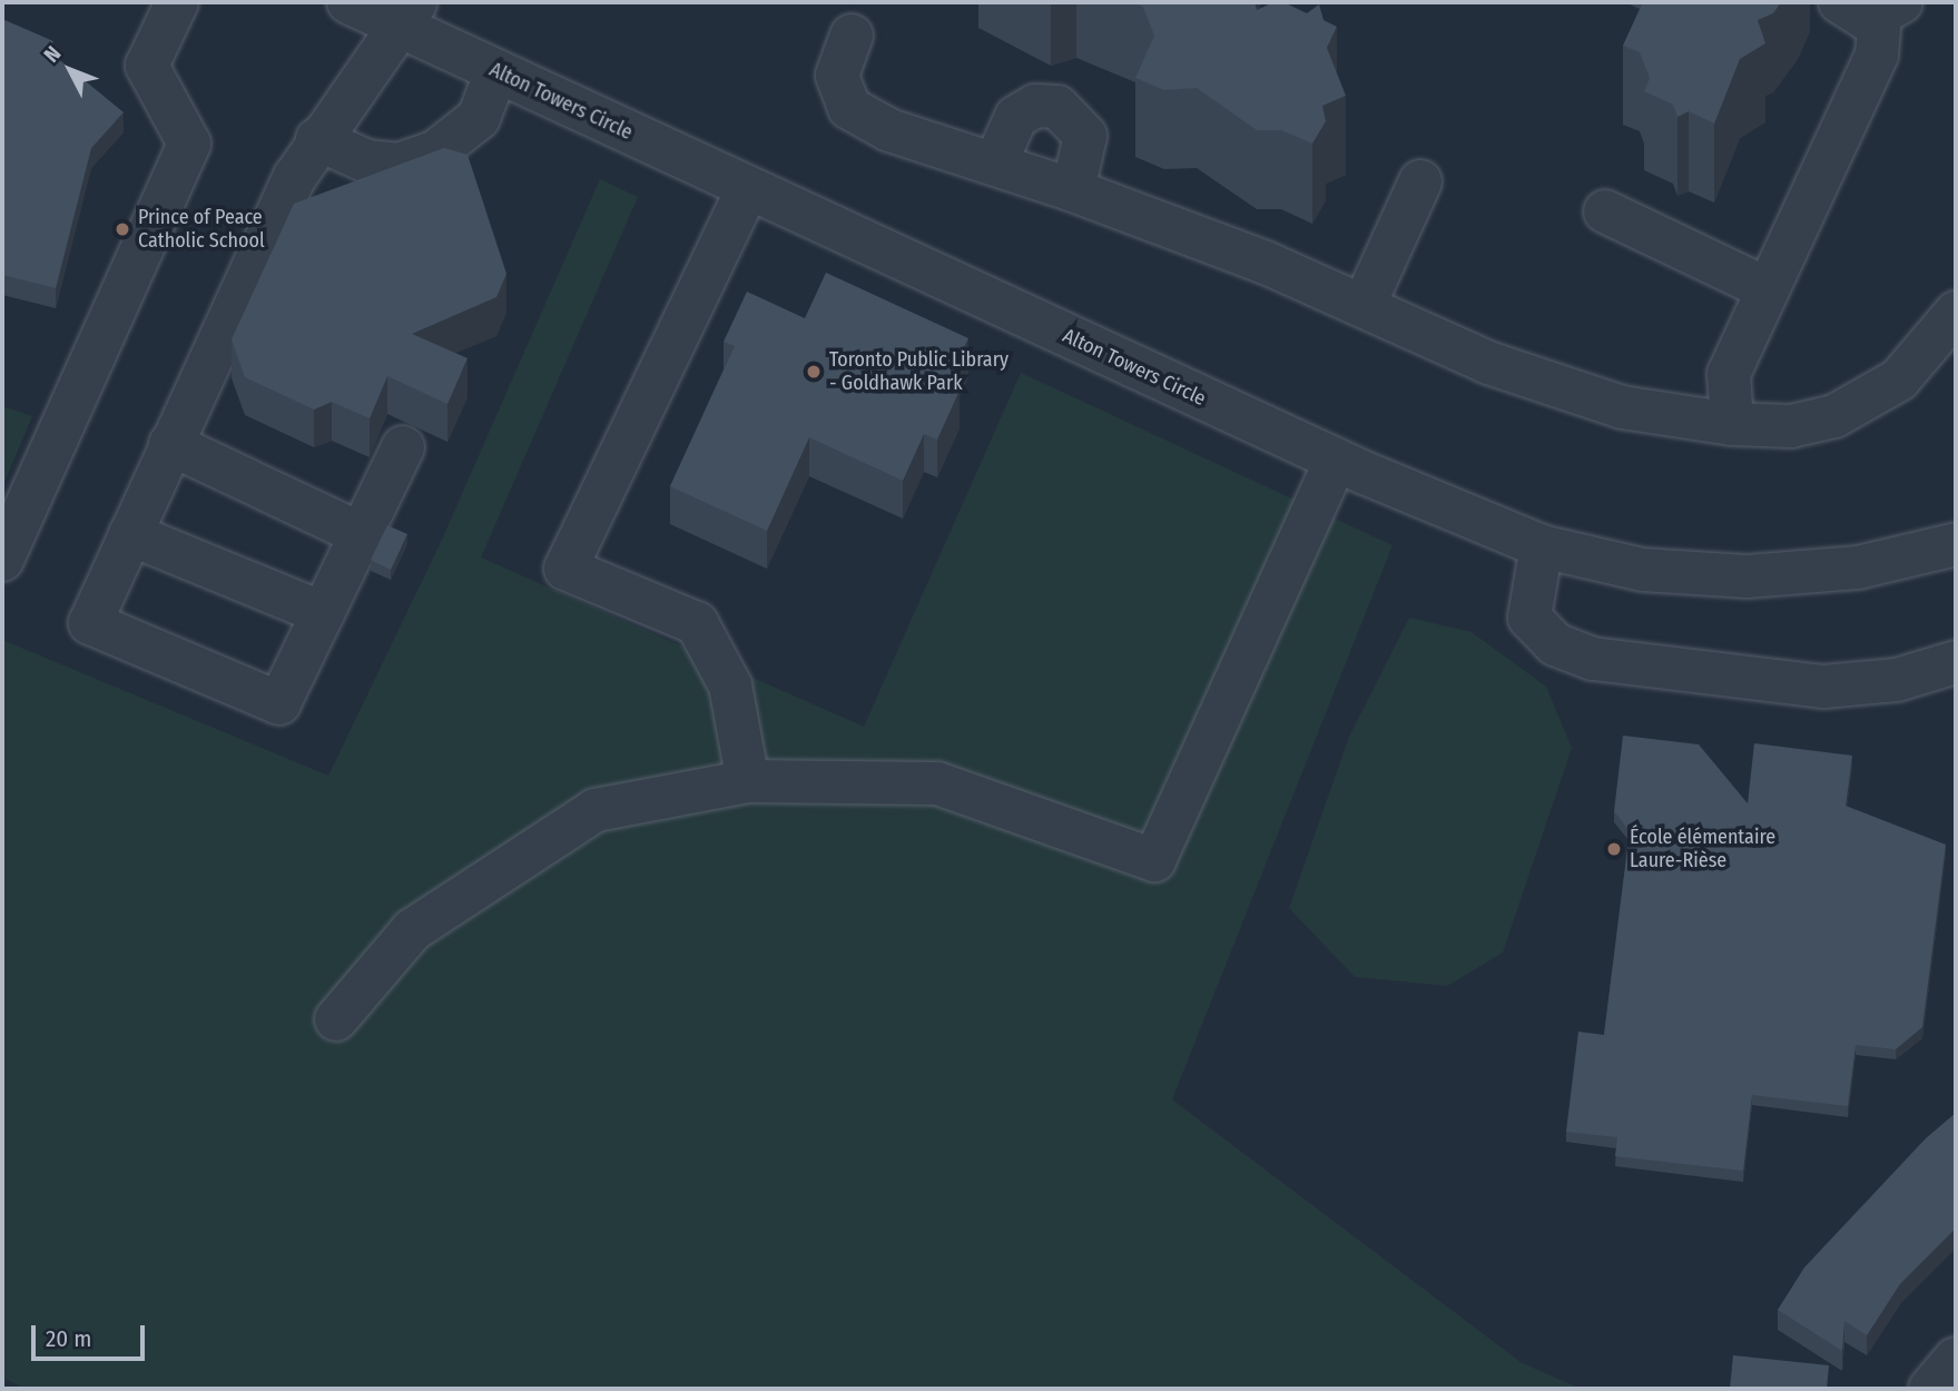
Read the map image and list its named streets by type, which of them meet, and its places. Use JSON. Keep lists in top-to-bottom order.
{
  "streets": {
    "street": ["Alton Towers Circle"]
  },
  "places": ["Prince of Peace Catholic School", "Toronto Public Library - Goldhawk Park", "École élémentaire Laure-Rièse"],
  "scale_bar": "20 m",
  "north": "top left"
}
